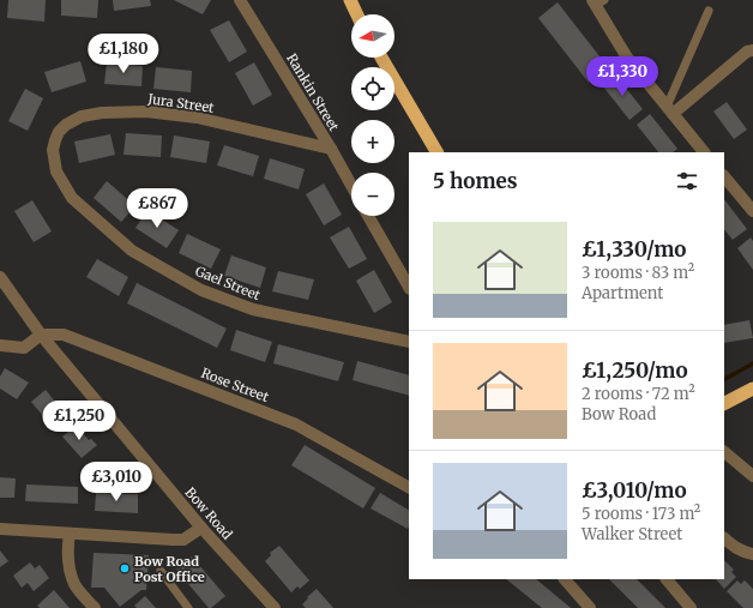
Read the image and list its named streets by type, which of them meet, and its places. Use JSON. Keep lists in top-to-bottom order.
{
  "streets": {
    "street": [
      "Rankin Street",
      "Jura Street",
      "Gael Street",
      "Rose Street",
      "Bow Road"
    ]
  },
  "crossings": [
    ["Rankin Street", "Jura Street"],
    ["Jura Street", "Gael Street"],
    ["Rose Street", "Bow Road"]
  ],
  "places": ["Bow Road Post Office"],
  "north": "left",
  "page": {
    "map_buttons": ["+", "−"],
    "price": [
      "£1,180",
      "£1,330",
      "£867",
      "£1,250",
      "£3,010"
    ],
    "heading": "5 homes",
    "list": [
      {
        "name": "£1,330/mo",
        "note": "3 rooms · 83 m² · Apartment"
      },
      {
        "name": "£1,250/mo",
        "note": "2 rooms · 72 m² · Bow Road"
      },
      {
        "name": "£3,010/mo",
        "note": "5 rooms · 173 m² · Walker Street"
      }
    ]
  }
}
